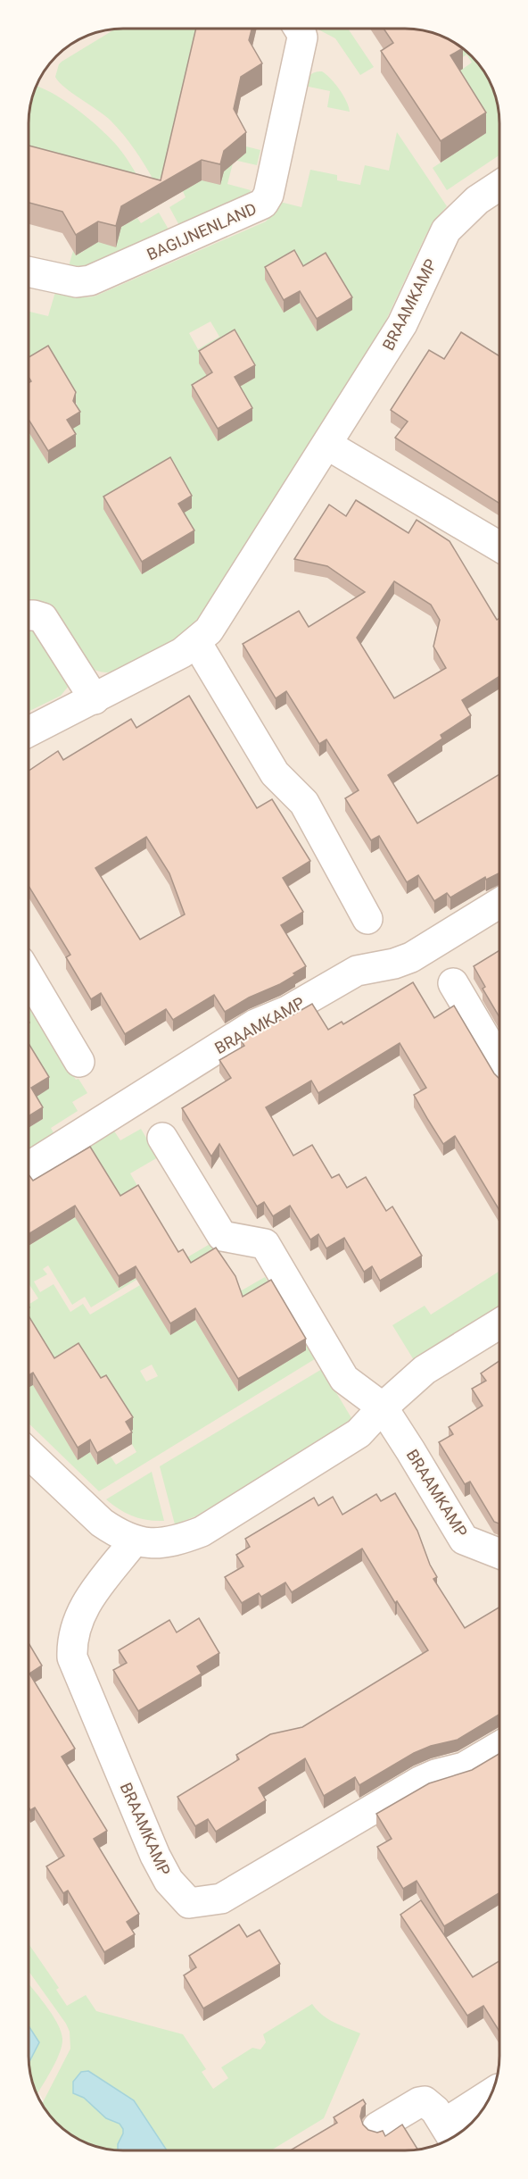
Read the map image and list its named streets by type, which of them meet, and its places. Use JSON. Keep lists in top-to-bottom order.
{
  "streets": {
    "street": ["BAGIJNENLAND", "BRAAMKAMP"]
  }
}
